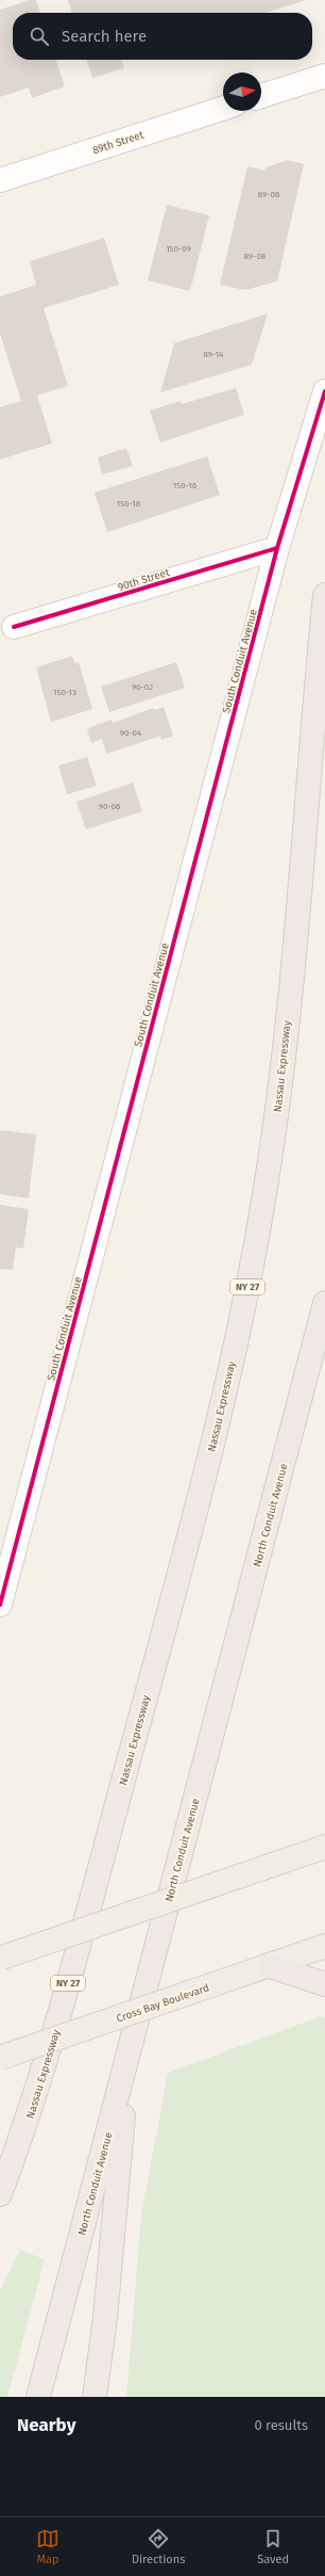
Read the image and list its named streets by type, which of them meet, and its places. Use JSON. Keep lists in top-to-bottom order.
{
  "streets": {
    "highway": ["Nassau Expressway", "NY 27", "North Conduit Avenue"],
    "main road": ["Cross Bay Boulevard"],
    "street": ["89th Street", "90th Street", "South Conduit Avenue"]
  },
  "crossings": [
    ["90th Street", "South Conduit Avenue"]
  ],
  "house_numbers": [
    "89-06",
    "150-09",
    "89-08",
    "89-14",
    "150-16",
    "150-18",
    "90-02",
    "150-13",
    "90-04",
    "90-06"
  ],
  "north": "right",
  "page": {
    "search": "Search here",
    "heading": ["Nearby", "0 results"],
    "nav": ["Map", "Directions", "Saved"]
  }
}
